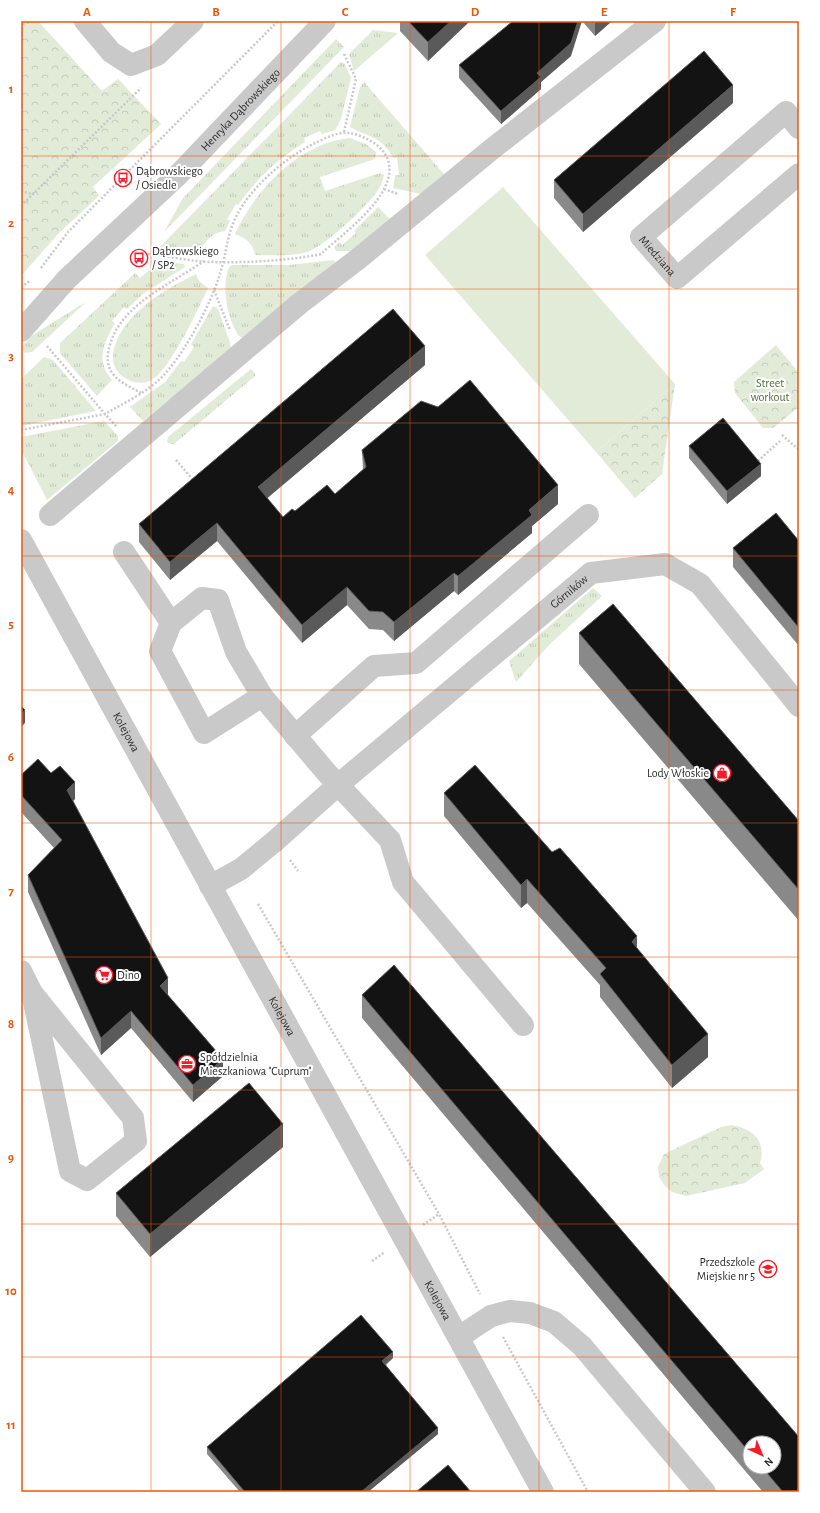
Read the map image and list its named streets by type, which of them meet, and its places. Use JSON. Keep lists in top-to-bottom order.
{
  "streets": {
    "street": [
      "Henryka Dąbrowskiego",
      "Miedziana",
      "Górników",
      "Kolejowa"
    ]
  },
  "crossings": [
    ["Górników", "Kolejowa"]
  ],
  "parks": ["Street workout"],
  "places": {
    "bus stop": ["Dąbrowskiego / Osiedle", "Dąbrowskiego / SP2"],
    "shop": ["Lody Włoskie"],
    "supermarket": ["Dino"],
    "office": ["Spółdzielnia Mieszkaniowa \"Cuprum\""],
    "school or university": ["Przedszkole Miejskie nr 5"]
  },
  "north": "bottom right",
  "grid": {
    "columns": [
      "A",
      "B",
      "C",
      "D",
      "E",
      "F"
    ],
    "rows": [
      "1",
      "2",
      "3",
      "4",
      "5",
      "6",
      "7",
      "8",
      "9",
      "10",
      "11"
    ]
  }
}
